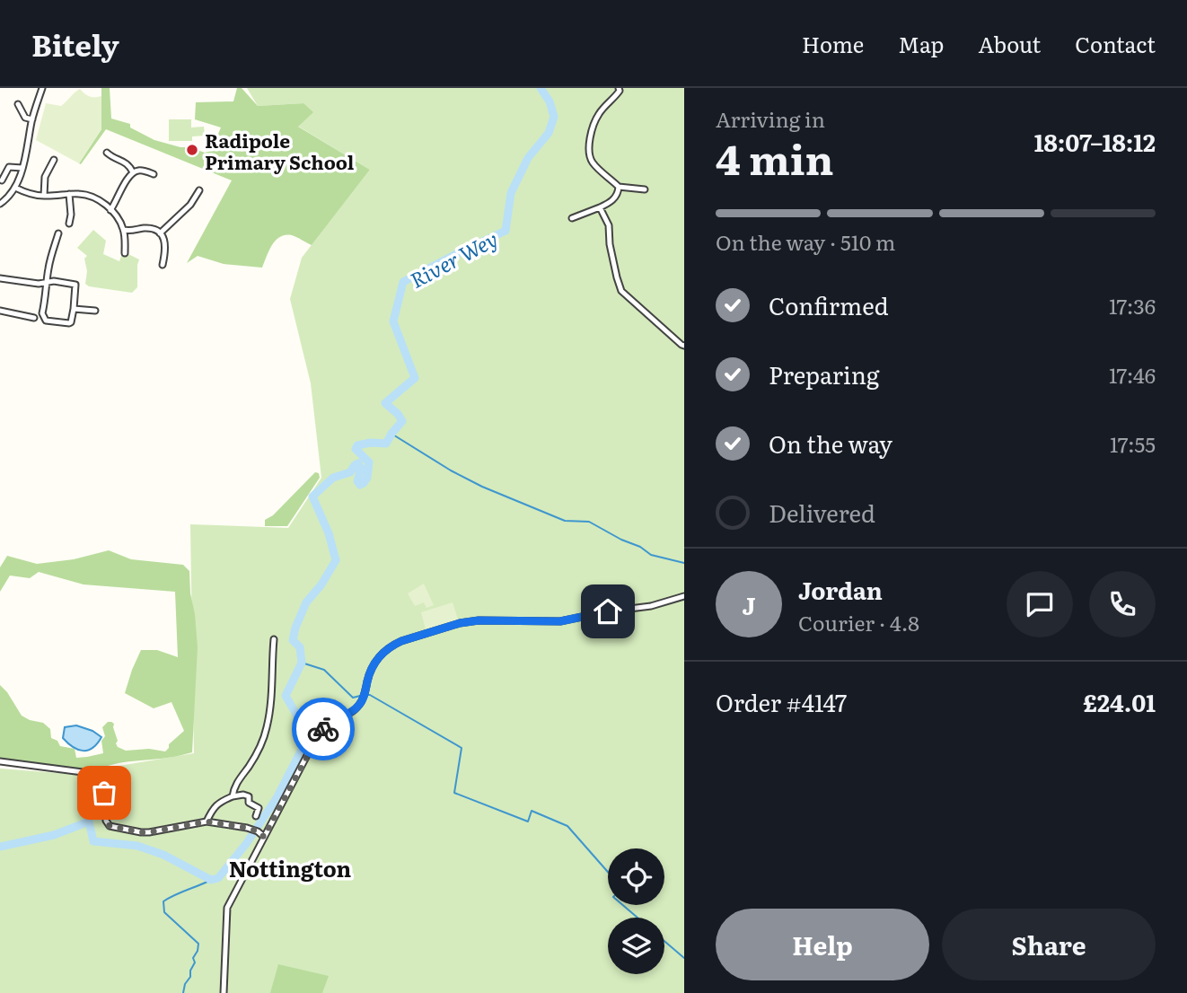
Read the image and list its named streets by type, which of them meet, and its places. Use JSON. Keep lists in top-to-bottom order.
{
  "districts": ["Nottington"],
  "water": ["River Wey"],
  "places": ["Radipole Primary School"],
  "page": {
    "header": "Bitely",
    "nav": [
      "Home",
      "Map",
      "About",
      "Contact"
    ],
    "heading": ["4 min", "Arriving in", "18:07–18:12"],
    "panel": [
      "Jordan",
      "Courier · 4.8",
      "Order #4147",
      "£24.01"
    ],
    "bar": "On the way · 510 m",
    "list": [
      ["Confirmed", "17:36"],
      ["Preparing", "17:46"],
      ["On the way", "17:55"],
      "Delivered"
    ],
    "round": "J",
    "buttons": ["Help", "Share"]
  }
}
